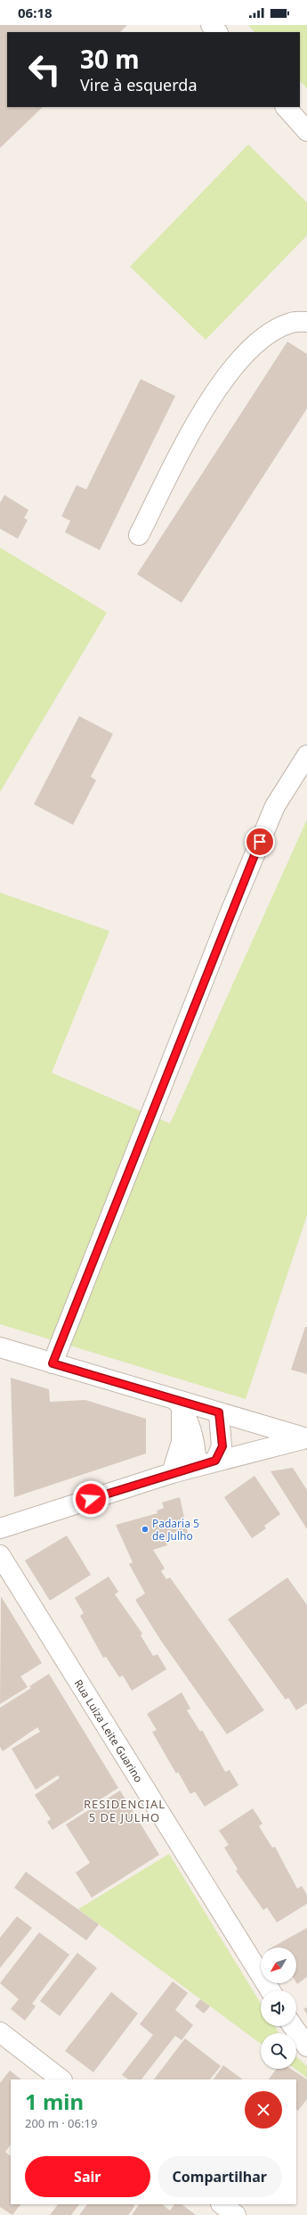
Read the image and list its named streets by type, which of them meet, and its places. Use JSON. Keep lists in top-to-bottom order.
{
  "streets": {
    "street": ["Rua Luiza Leite Guarino"]
  },
  "districts": ["RESIDENCIAL 5 DE JULHO"],
  "places": ["Padaria 5 de Julho"],
  "north": "bottom left",
  "page": {
    "status": "06:18",
    "turn": ["30 m", "Vire à esquerda"],
    "heading": ["1 min", "200 m · 06:19"],
    "buttons": ["Sair", "Compartilhar"]
  }
}
